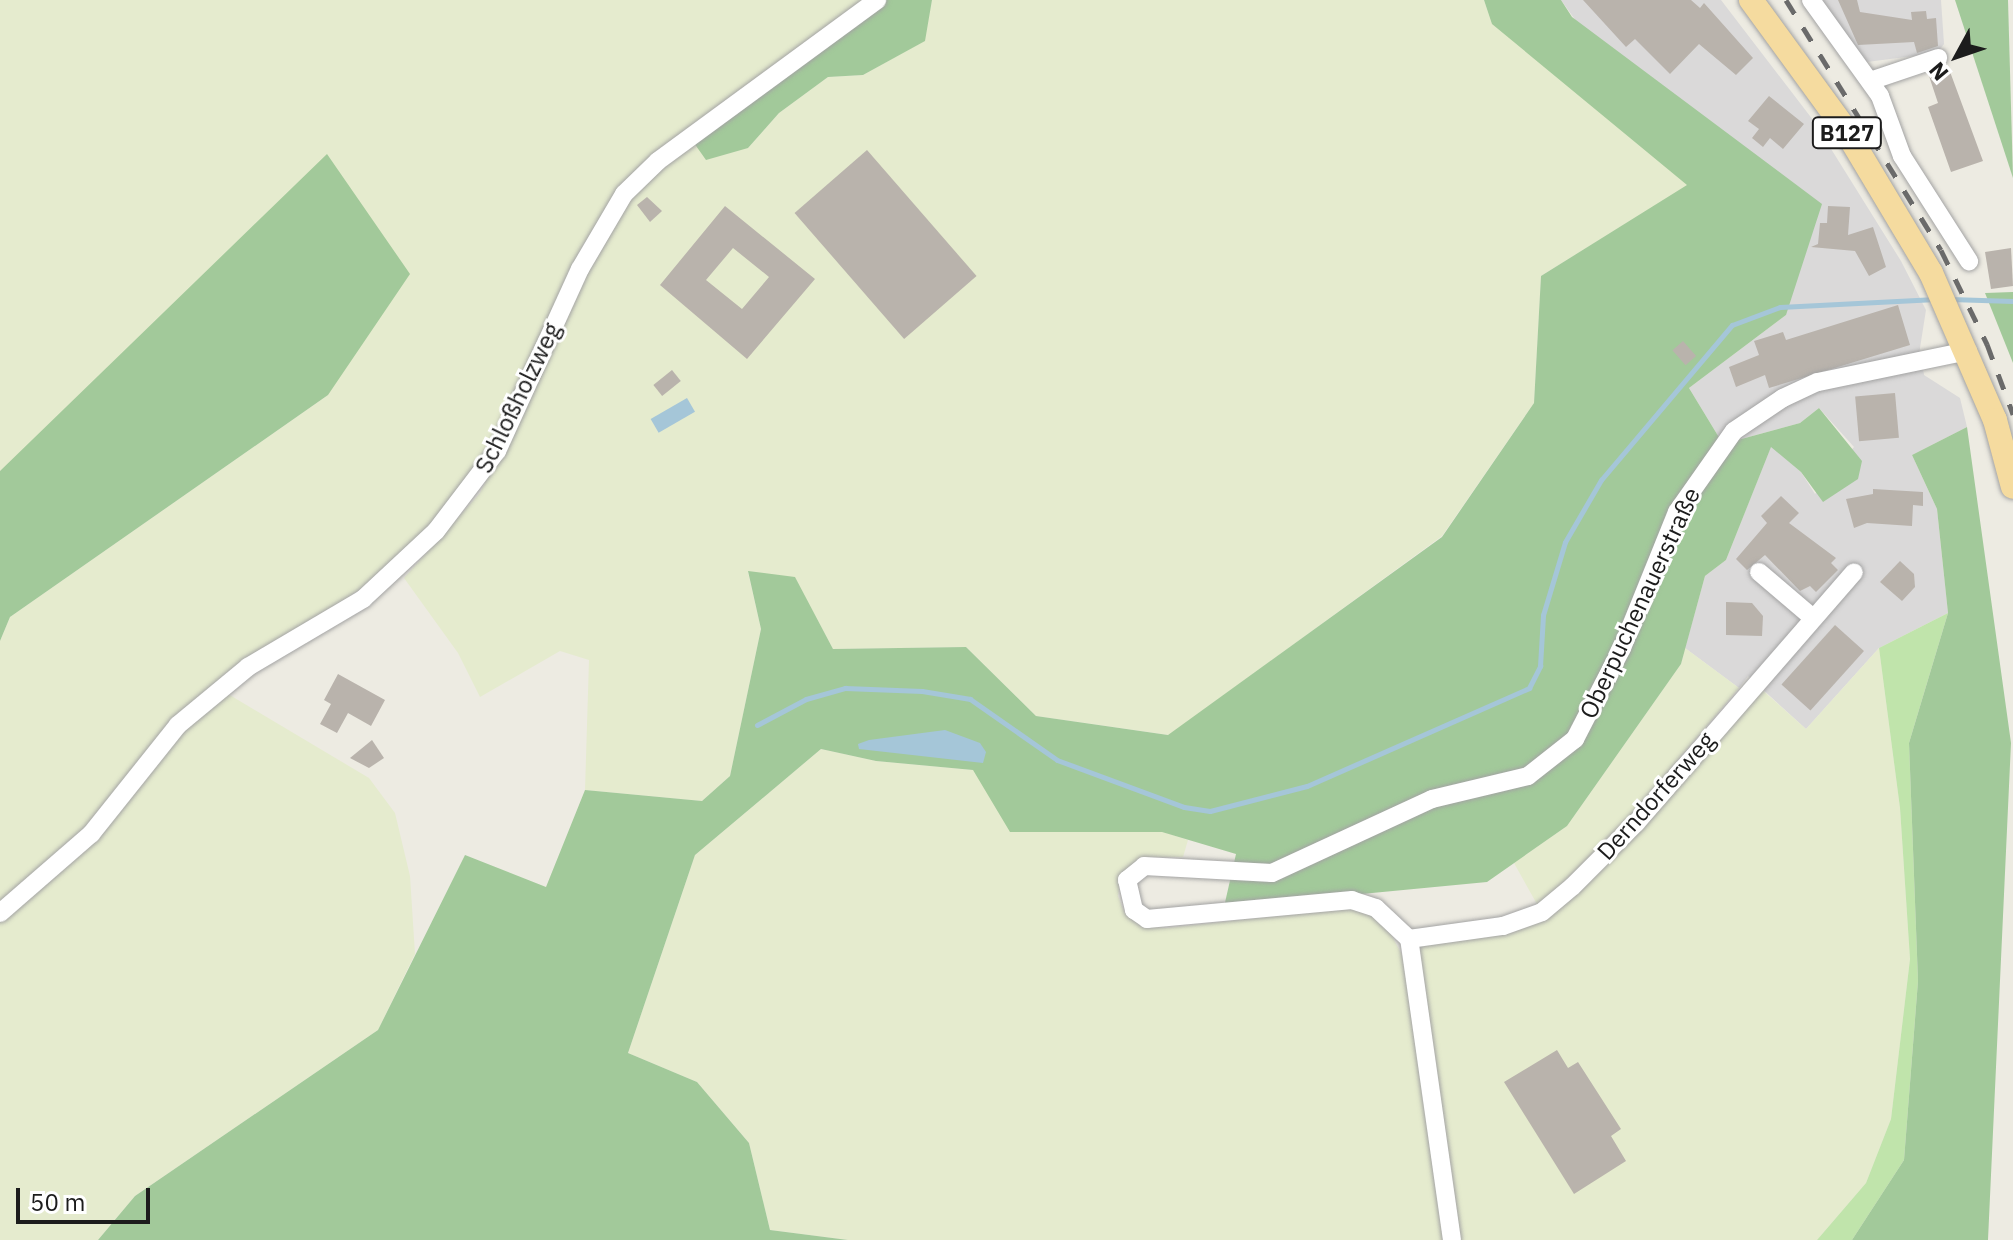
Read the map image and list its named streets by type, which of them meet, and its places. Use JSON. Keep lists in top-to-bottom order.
{
  "streets": {
    "main road": ["B127"],
    "street": ["Schloßholzweg", "Oberpuchenauerstraße", "Derndorferweg"]
  },
  "crossings": [
    ["B127", "Oberpuchenauerstraße"],
    ["Oberpuchenauerstraße", "Derndorferweg"]
  ],
  "scale_bar": "50 m",
  "north": "bottom left"
}
